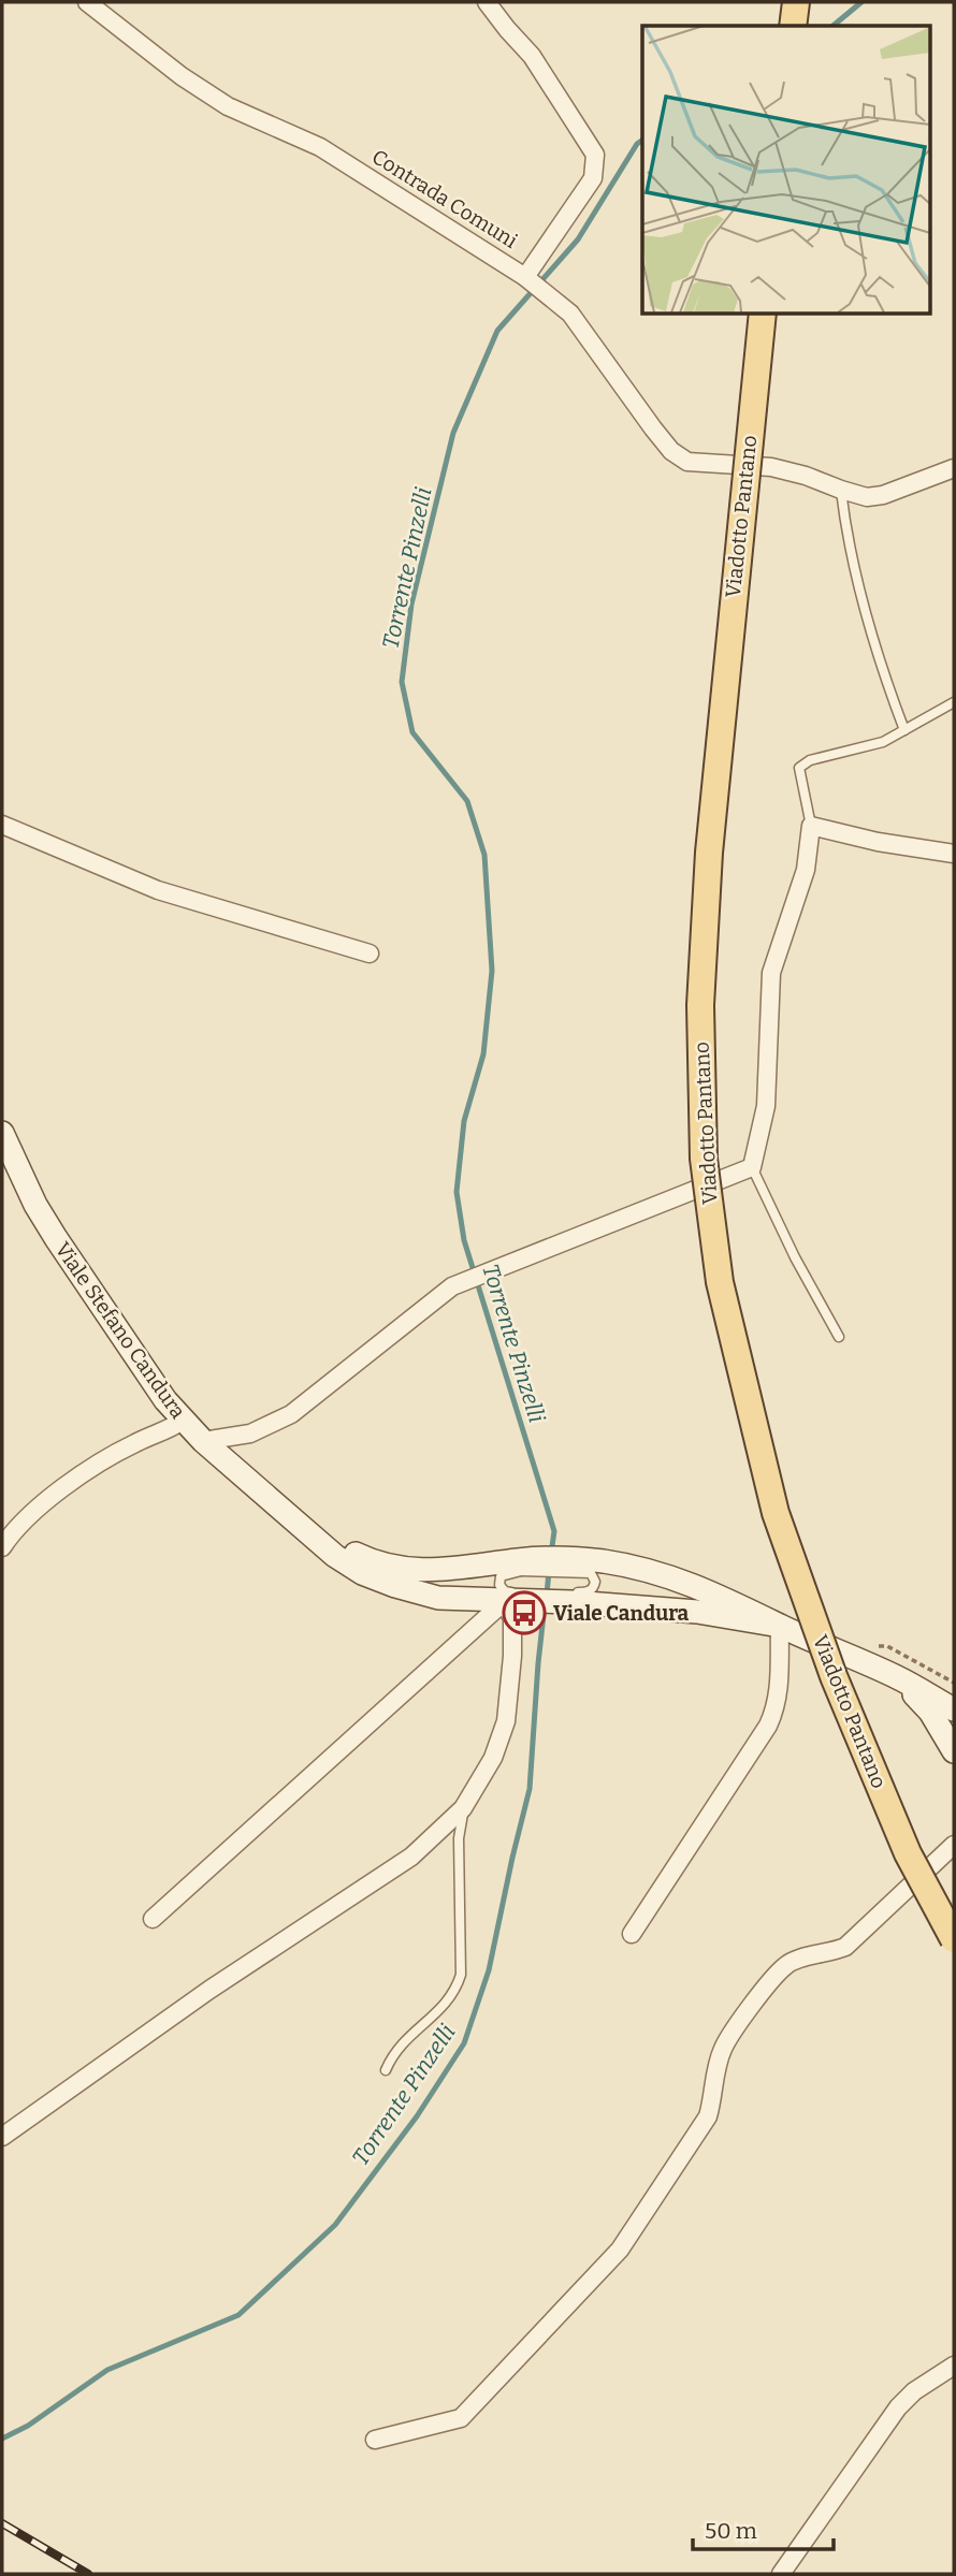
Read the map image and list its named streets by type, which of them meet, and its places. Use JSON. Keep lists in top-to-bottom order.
{
  "streets": {
    "main road": ["Viadotto Pantano", "Viale Stefano Candura"],
    "street": ["Contrada Comuni"]
  },
  "water": ["Torrente Pinzelli"],
  "places": {
    "bus stop": ["Viale Candura"]
  },
  "scale_bar": "50 m"
}
